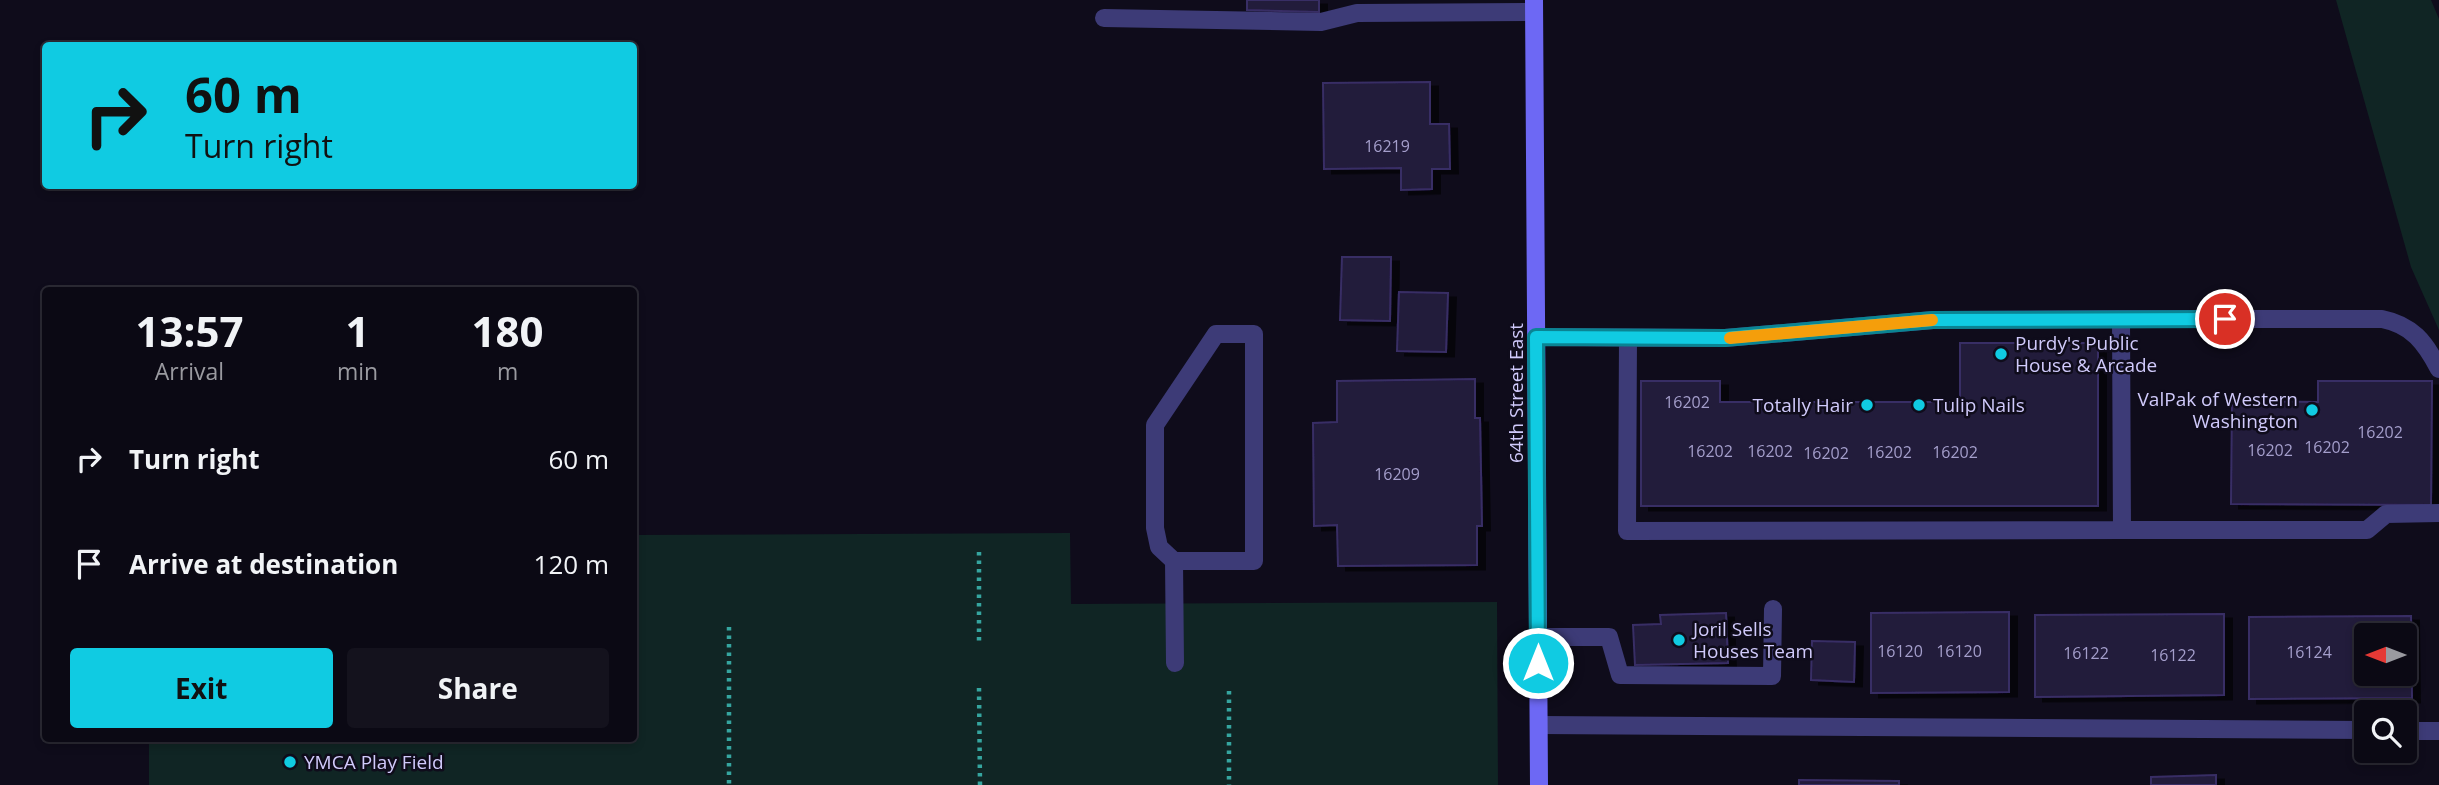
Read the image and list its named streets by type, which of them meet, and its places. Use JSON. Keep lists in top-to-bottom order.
{
  "streets": {
    "street": ["64th Street East"]
  },
  "places": [
    "Purdy's Public House & Arcade",
    "Totally Hair",
    "Tulip Nails",
    "ValPak of Western Washington",
    "Joril Sells Houses Team",
    "YMCA Play Field"
  ],
  "house_numbers": [
    "16219",
    "16202",
    "16202",
    "16202",
    "16202",
    "16202",
    "16202",
    "16202",
    "16202",
    "16202",
    "16209",
    "16120",
    "16120",
    "16124",
    "16122",
    "16122"
  ],
  "north": "left",
  "page": {
    "turn": ["60 m", "Turn right"],
    "eta": [
      "13:57",
      "Arrival",
      "1",
      "min",
      "180",
      "m"
    ],
    "list": [
      {
        "name": "Turn right",
        "value": "60 m"
      },
      {
        "name": "Arrive at destination",
        "value": "120 m"
      }
    ],
    "buttons": ["Exit", "Share"]
  }
}
